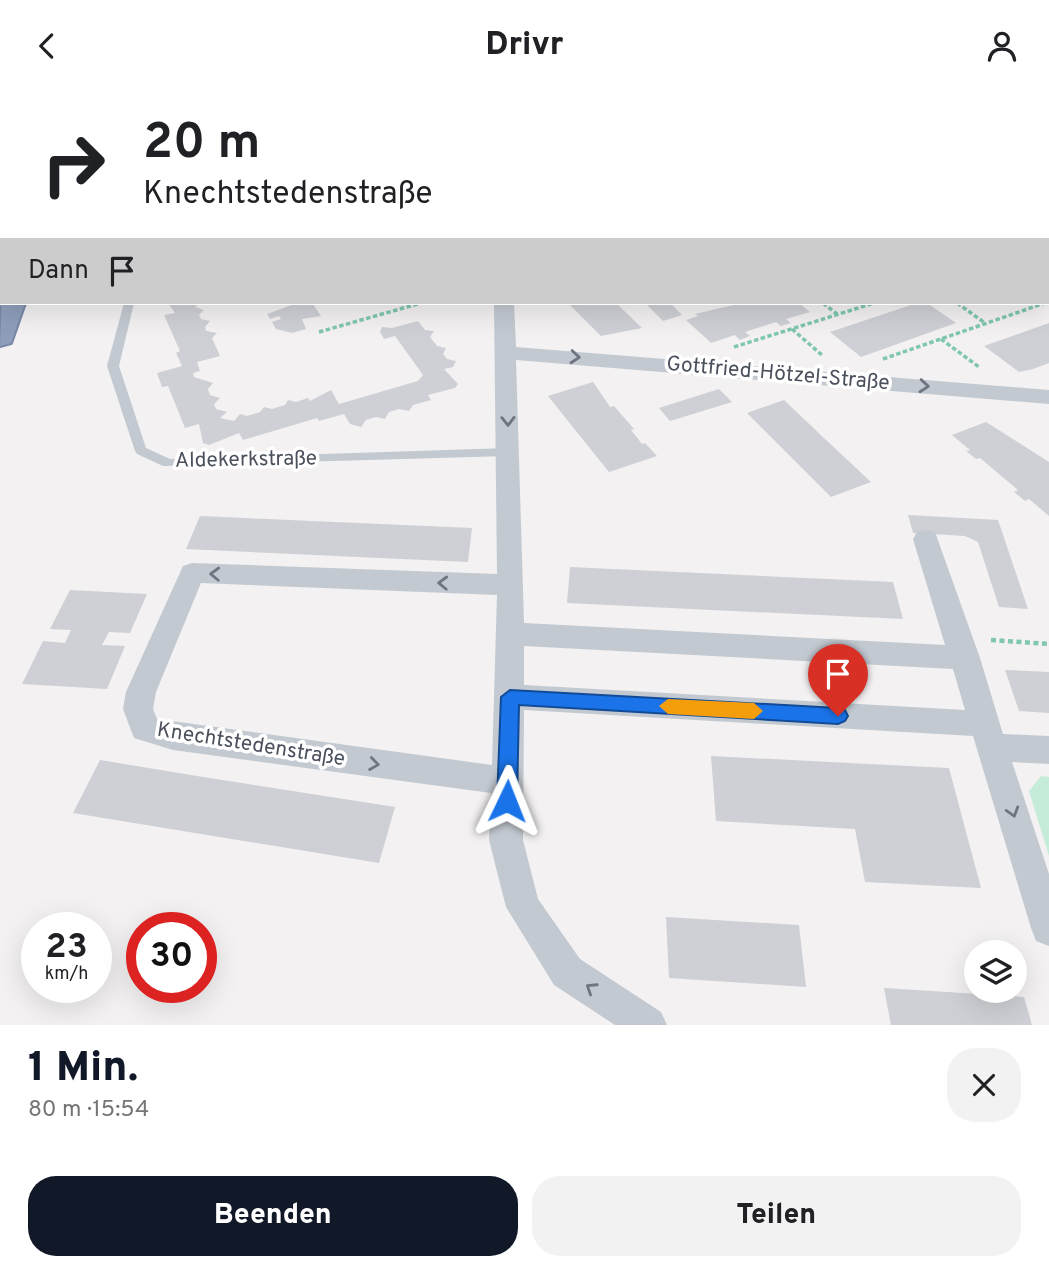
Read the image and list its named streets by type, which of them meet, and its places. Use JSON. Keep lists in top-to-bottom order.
{
  "streets": {
    "street": ["Gottfried-Hötzel-Straße", "Knechtstedenstraße"],
    "lane": ["Aldekerkstraße"]
  },
  "one_way": ["Gottfried-Hötzel-Straße"],
  "page": {
    "header": "Drivr",
    "turn": ["20 m", "Knechtstedenstraße"],
    "then": "Dann",
    "speed": "23 km/h",
    "limit": "30",
    "heading": ["1 Min.", "80 m · 15:54"],
    "buttons": ["Beenden", "Teilen"]
  }
}
